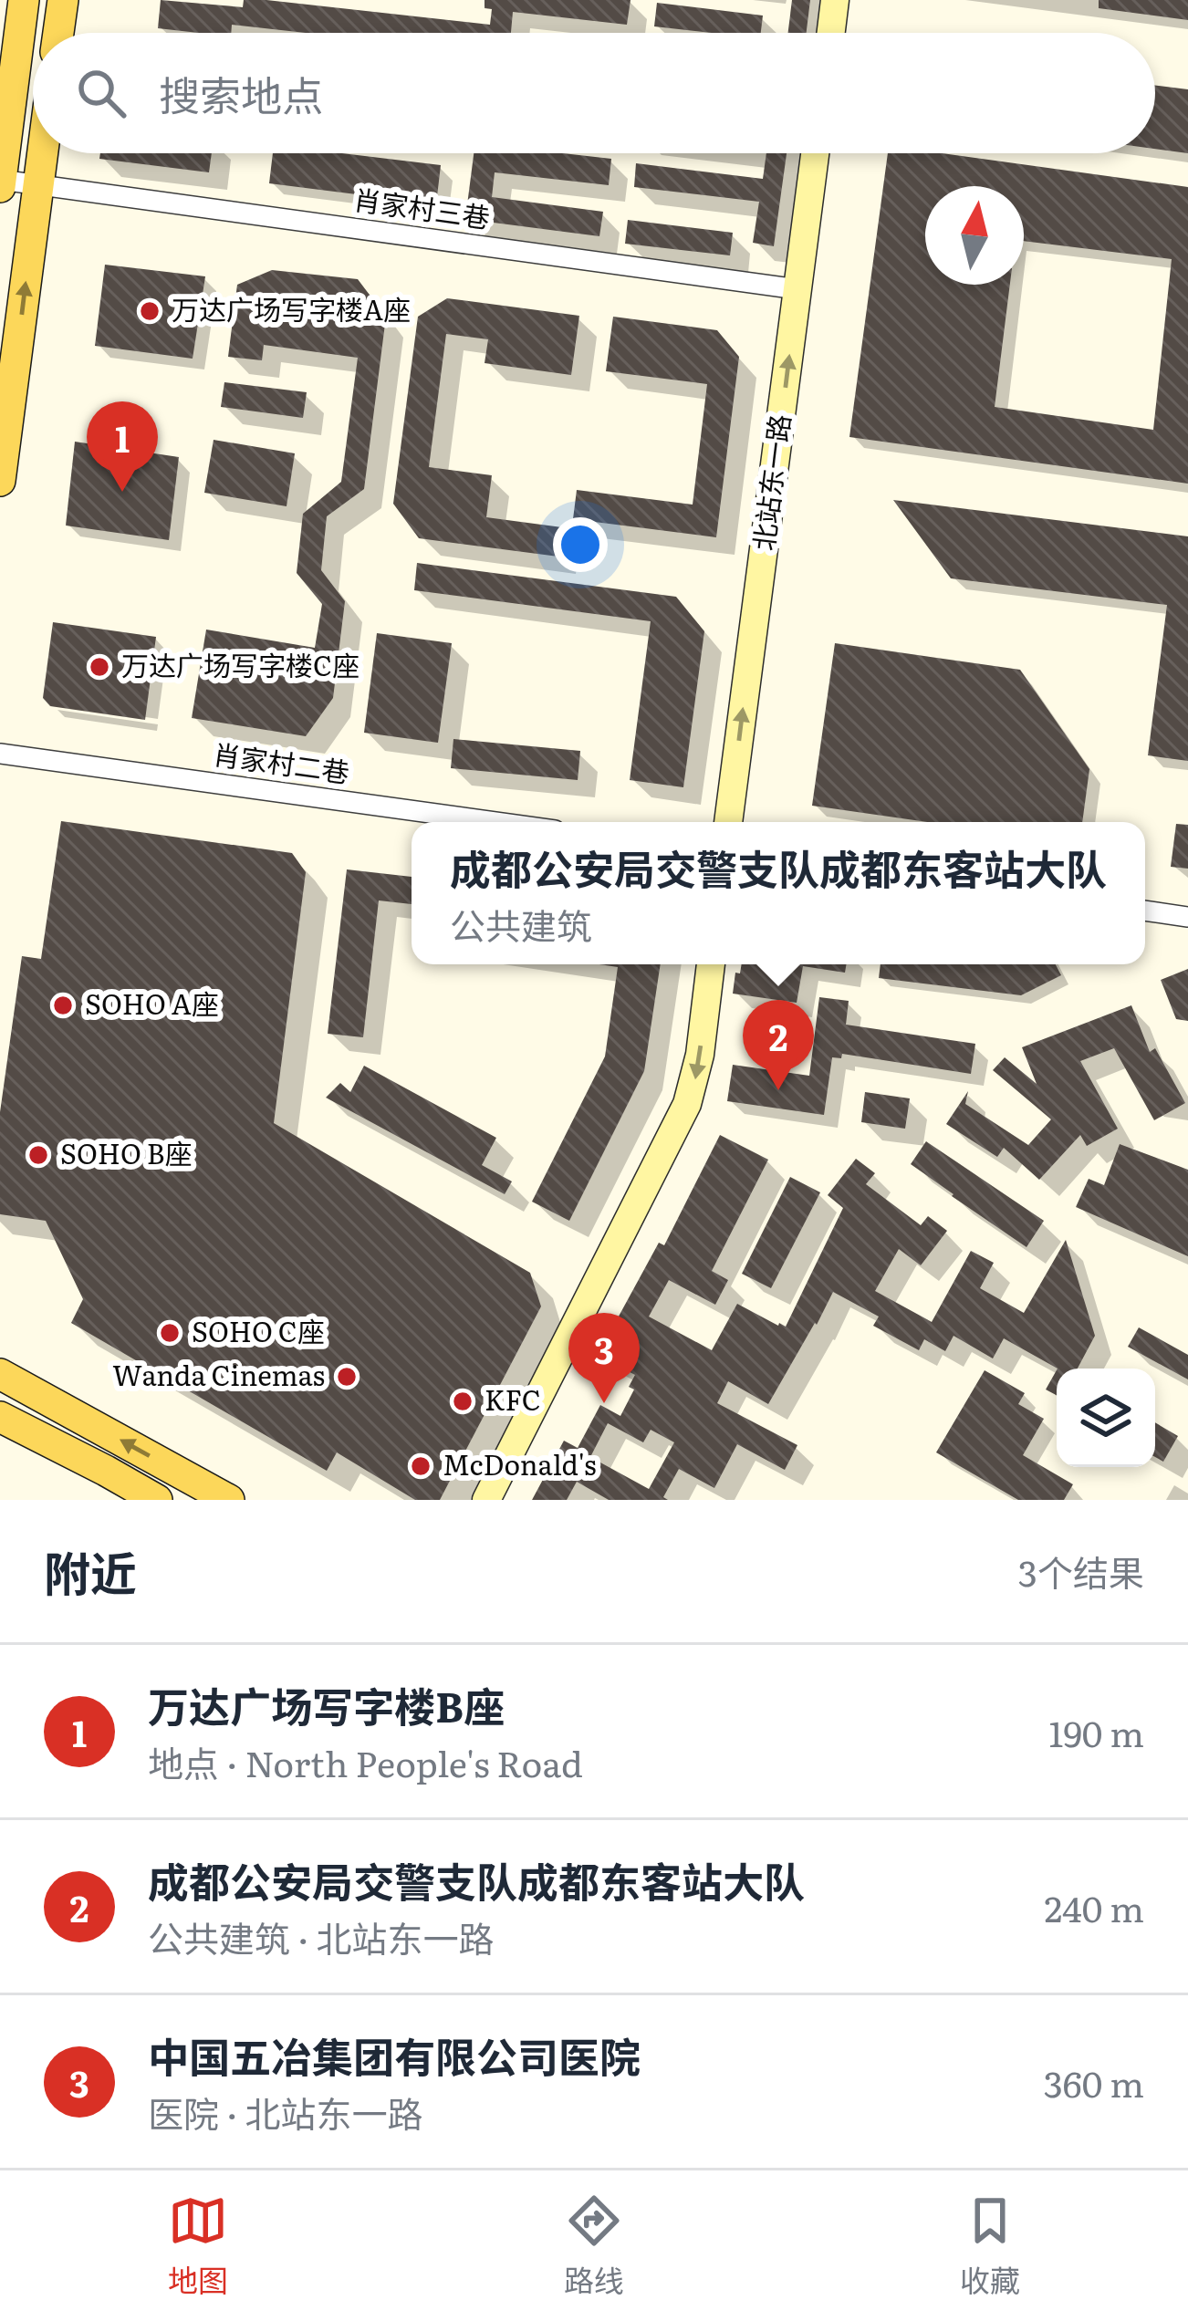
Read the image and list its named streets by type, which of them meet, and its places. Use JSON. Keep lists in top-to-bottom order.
{
  "streets": {
    "street": ["肖家村三巷", "北站东一路", "肖家村二巷"]
  },
  "crossings": [
    ["肖家村三巷", "北站东一路"]
  ],
  "one_way": ["北站东一路"],
  "places": [
    "万达广场写字楼A座",
    "万达广场写字楼C座",
    "SOHO A座",
    "SOHO B座",
    "SOHO C座",
    "Wanda Cinemas",
    "KFC",
    "McDonald's"
  ],
  "north": "top",
  "page": {
    "search": "搜索地点",
    "pins": ["1", "2", "3"],
    "popup": ["成都公安局交警支队成都东客站大队", "公共建筑"],
    "heading": ["附近", "3个结果"],
    "list": [
      {
        "mark": "1",
        "name": "万达广场写字楼B座",
        "note": "地点 · North People's Road",
        "value": "190 m"
      },
      {
        "mark": "2",
        "name": "成都公安局交警支队成都东客站大队",
        "note": "公共建筑 · 北站东一路",
        "value": "240 m"
      },
      {
        "mark": "3",
        "name": "中国五冶集团有限公司医院",
        "note": "医院 · 北站东一路",
        "value": "360 m"
      }
    ],
    "nav": ["地图", "路线", "收藏"]
  }
}
